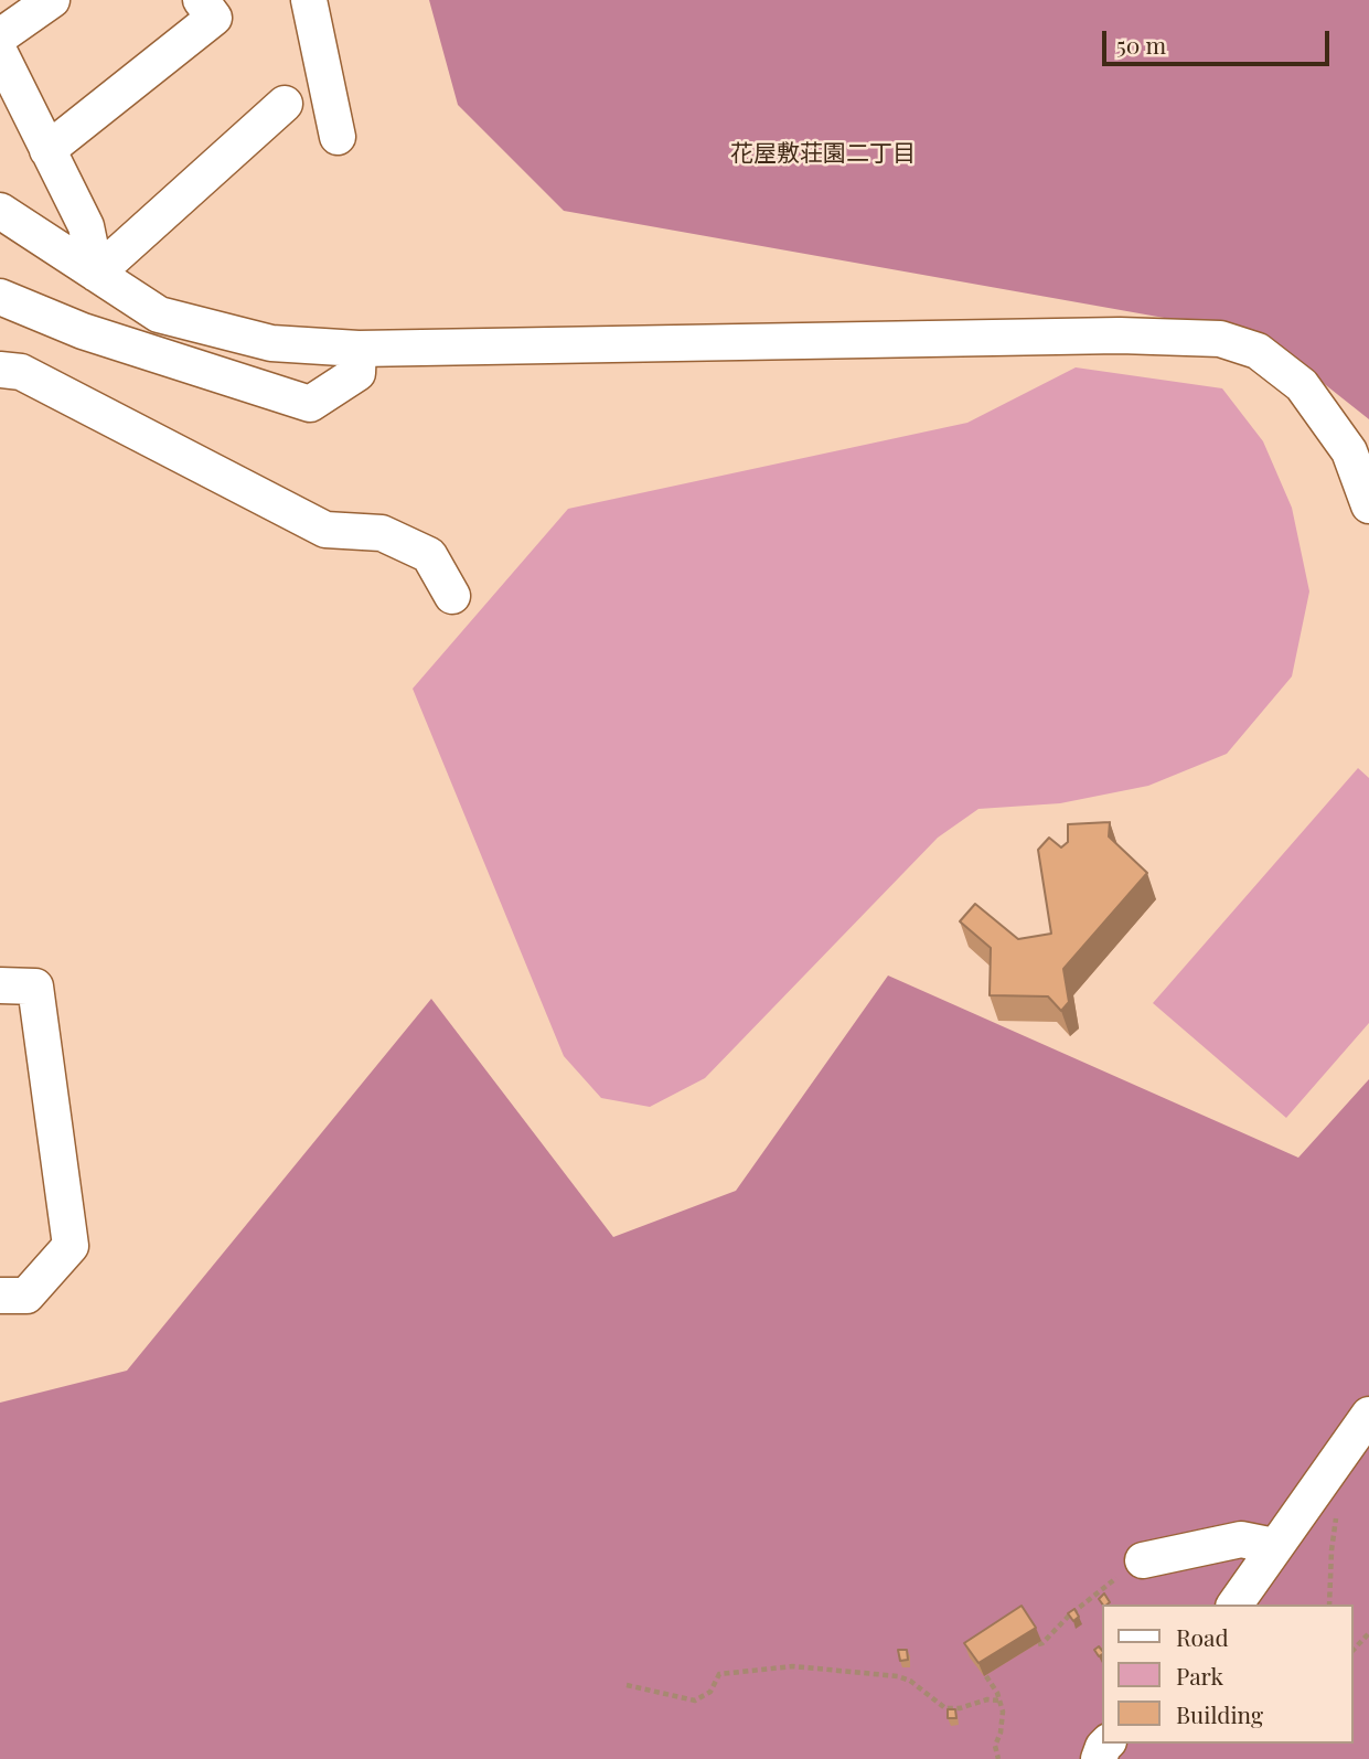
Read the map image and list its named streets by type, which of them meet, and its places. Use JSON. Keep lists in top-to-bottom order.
{
  "districts": ["花屋敷荘園二丁目"],
  "legend": ["Road", "Park", "Building"],
  "scale_bar": "50 m"
}
